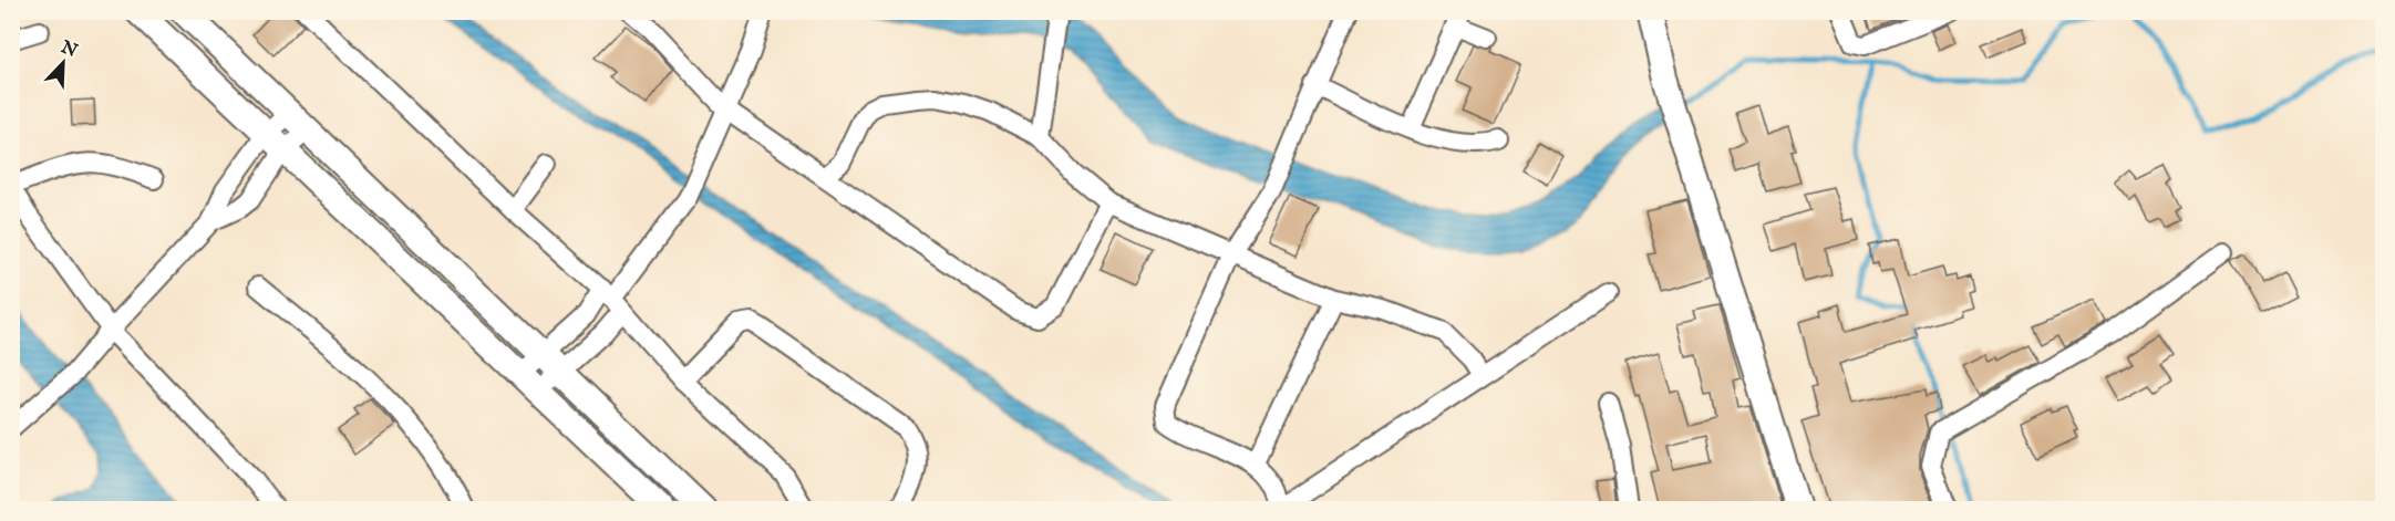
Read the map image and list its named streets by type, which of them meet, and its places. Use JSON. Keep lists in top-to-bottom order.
{
  "north": "top right"
}
